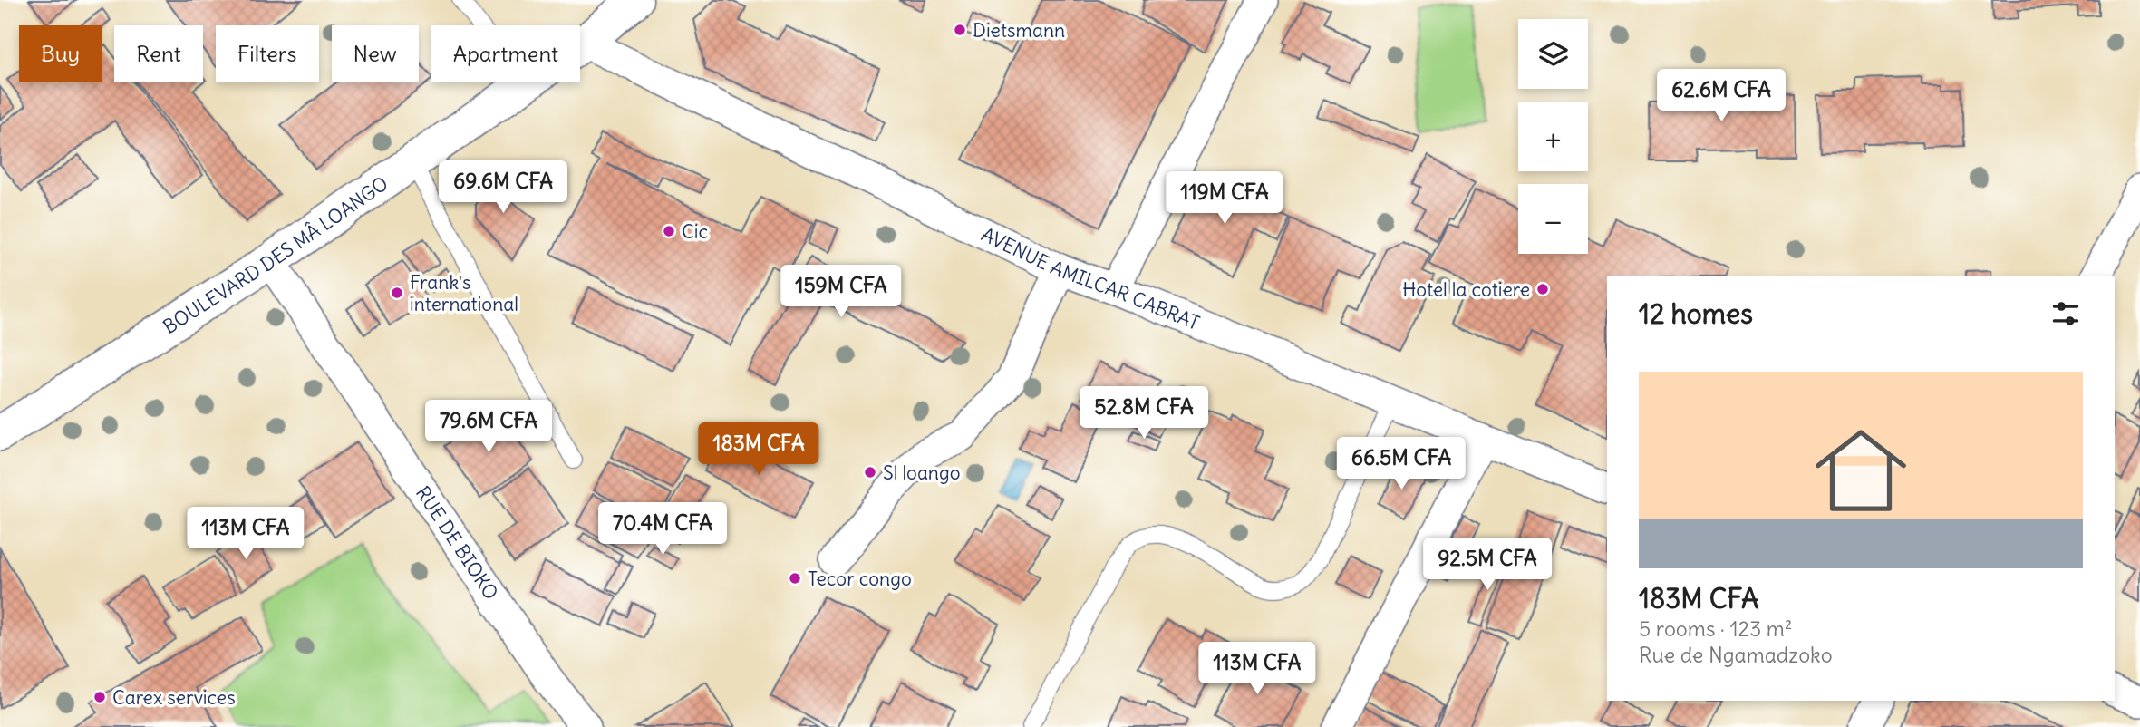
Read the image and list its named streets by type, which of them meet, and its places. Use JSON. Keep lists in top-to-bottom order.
{
  "streets": {
    "street": ["BOULEVARD DES MÂ LOANGO", "AVENUE AMILCAR CABRAT", "RUE DE BIOKO"]
  },
  "crossings": [
    ["BOULEVARD DES MÂ LOANGO", "AVENUE AMILCAR CABRAT"],
    ["BOULEVARD DES MÂ LOANGO", "RUE DE BIOKO"]
  ],
  "places": [
    "Dietsmann",
    "Cic",
    "Hotel la cotiere",
    "Frank's international",
    "Sl loango",
    "Tecor congo",
    "Carex services"
  ],
  "page": {
    "map_buttons": ["+", "−"],
    "chip": [
      "Buy",
      "Rent",
      "Filters",
      "New",
      "Apartment"
    ],
    "price": [
      "62.6M CFA",
      "69.6M CFA",
      "119M CFA",
      "159M CFA",
      "52.8M CFA",
      "79.6M CFA",
      "183M CFA",
      "66.5M CFA",
      "70.4M CFA",
      "113M CFA",
      "92.5M CFA",
      "113M CFA"
    ],
    "heading": "12 homes",
    "list": [
      {
        "name": "183M CFA",
        "note": "5 rooms · 123 m² · Rue de Ngamadzoko"
      }
    ]
  }
}
